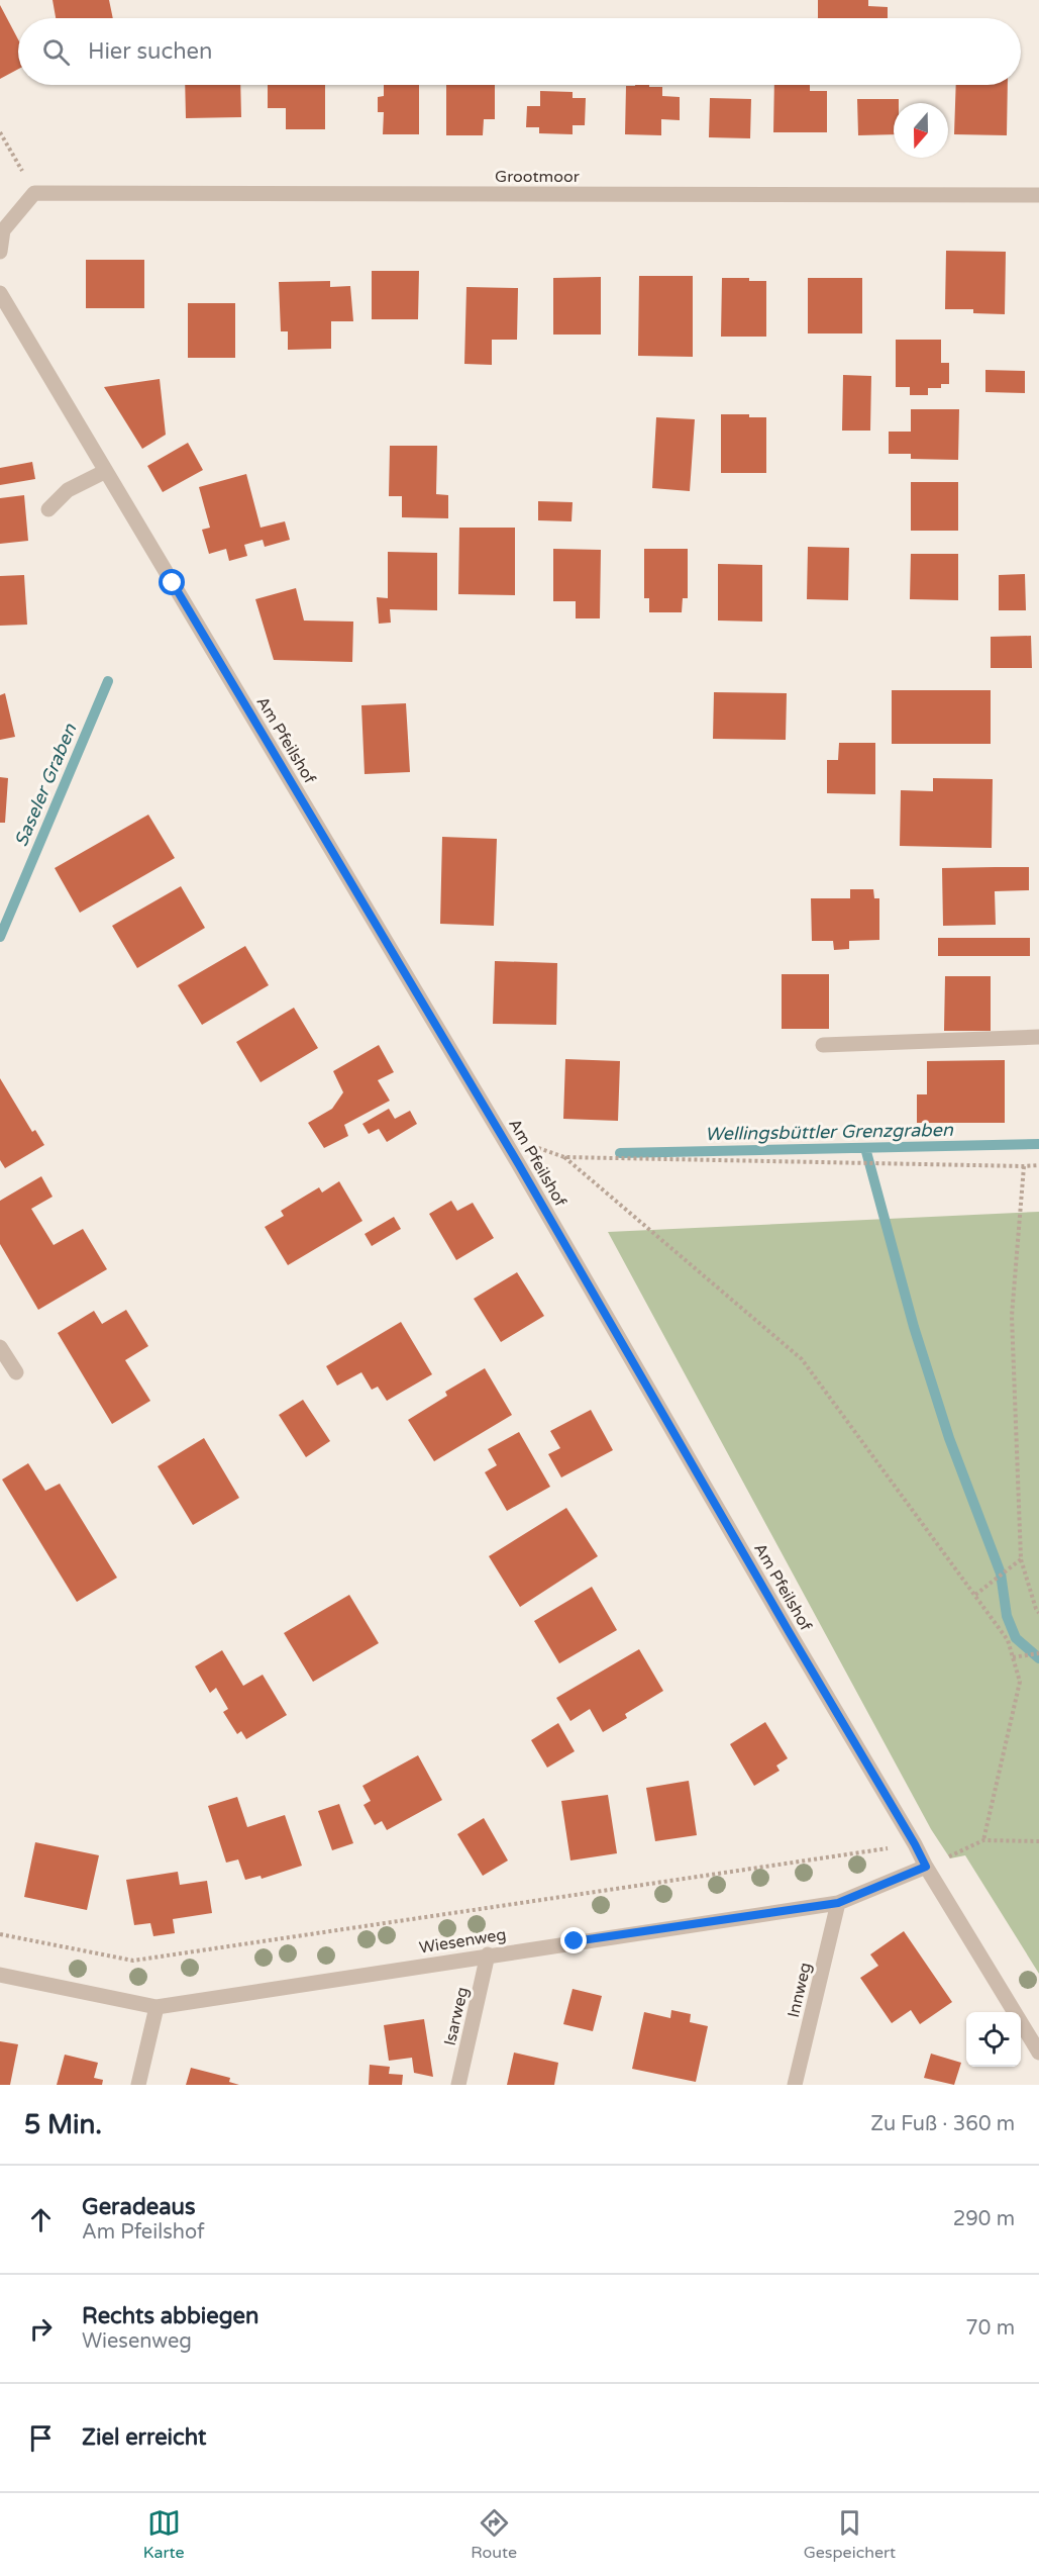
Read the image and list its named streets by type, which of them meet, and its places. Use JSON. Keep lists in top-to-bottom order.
{
  "streets": {
    "street": [
      "Grootmoor",
      "Am Pfeilshof",
      "Wiesenweg",
      "Innweg",
      "Isarweg"
    ]
  },
  "crossings": [
    ["Am Pfeilshof", "Wiesenweg"],
    ["Wiesenweg", "Innweg"],
    ["Wiesenweg", "Isarweg"]
  ],
  "water": ["Saseler Graben", "Wellingsbüttler Grenzgraben"],
  "north": "bottom",
  "page": {
    "search": "Hier suchen",
    "heading": ["5 Min.", "Zu Fuß · 360 m"],
    "list": [
      ["Geradeaus", "Am Pfeilshof", "290 m"],
      ["Rechts abbiegen", "Wiesenweg", "70 m"],
      "Ziel erreicht"
    ],
    "nav": ["Karte", "Route", "Gespeichert"]
  }
}
